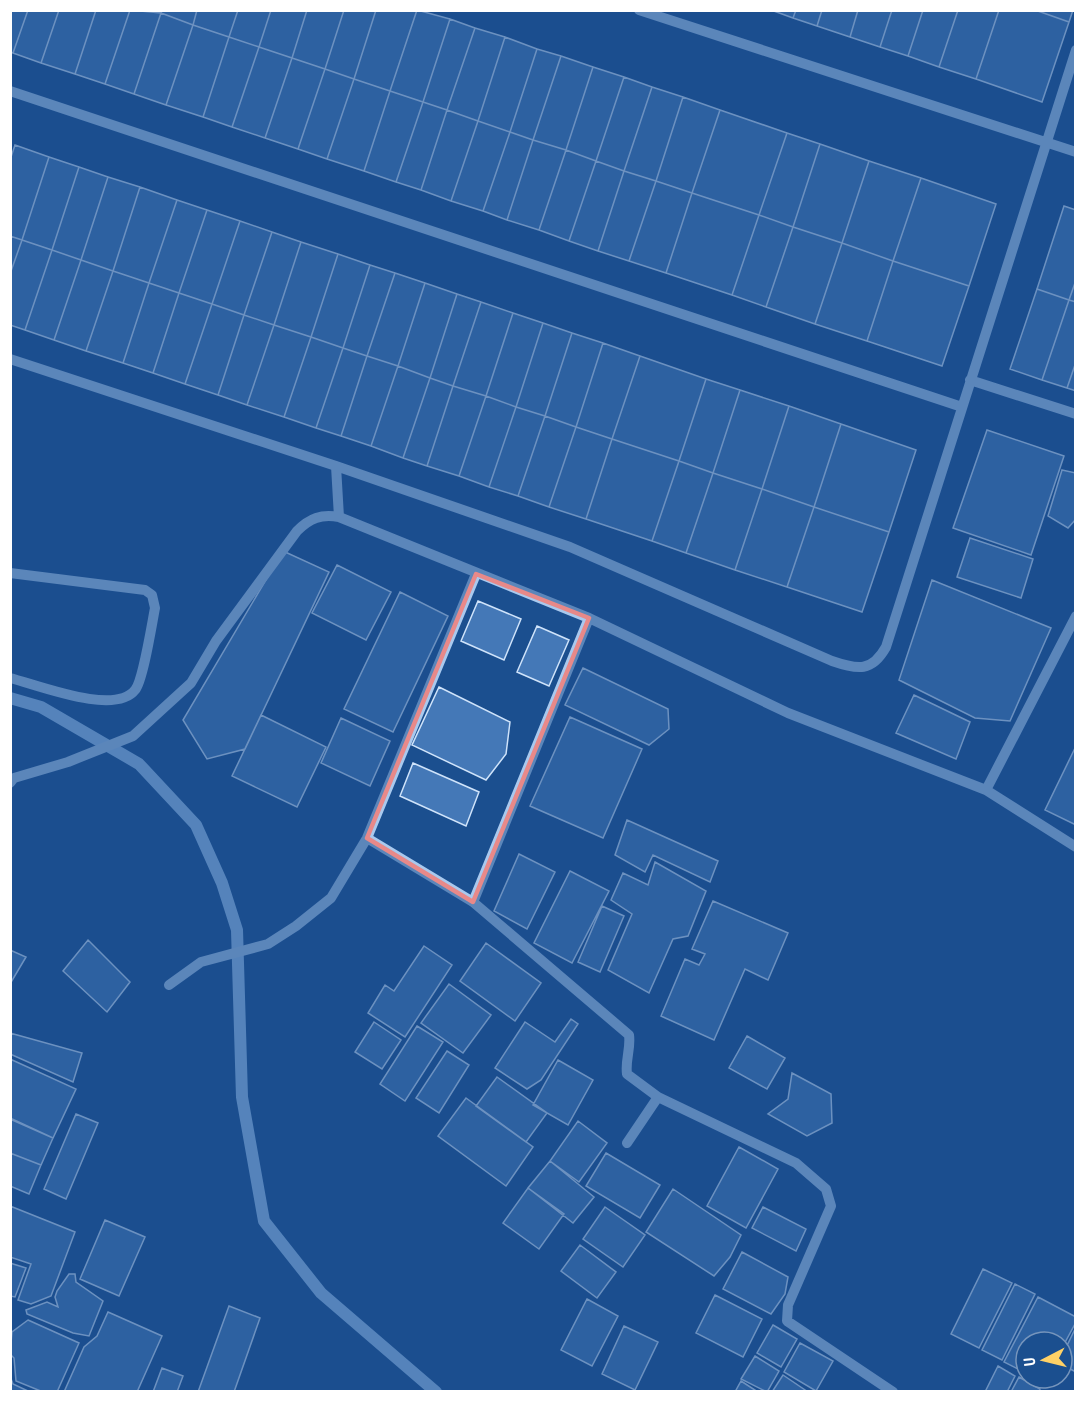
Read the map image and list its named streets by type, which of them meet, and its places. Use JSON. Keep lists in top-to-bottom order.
{
  "north": "left"
}
